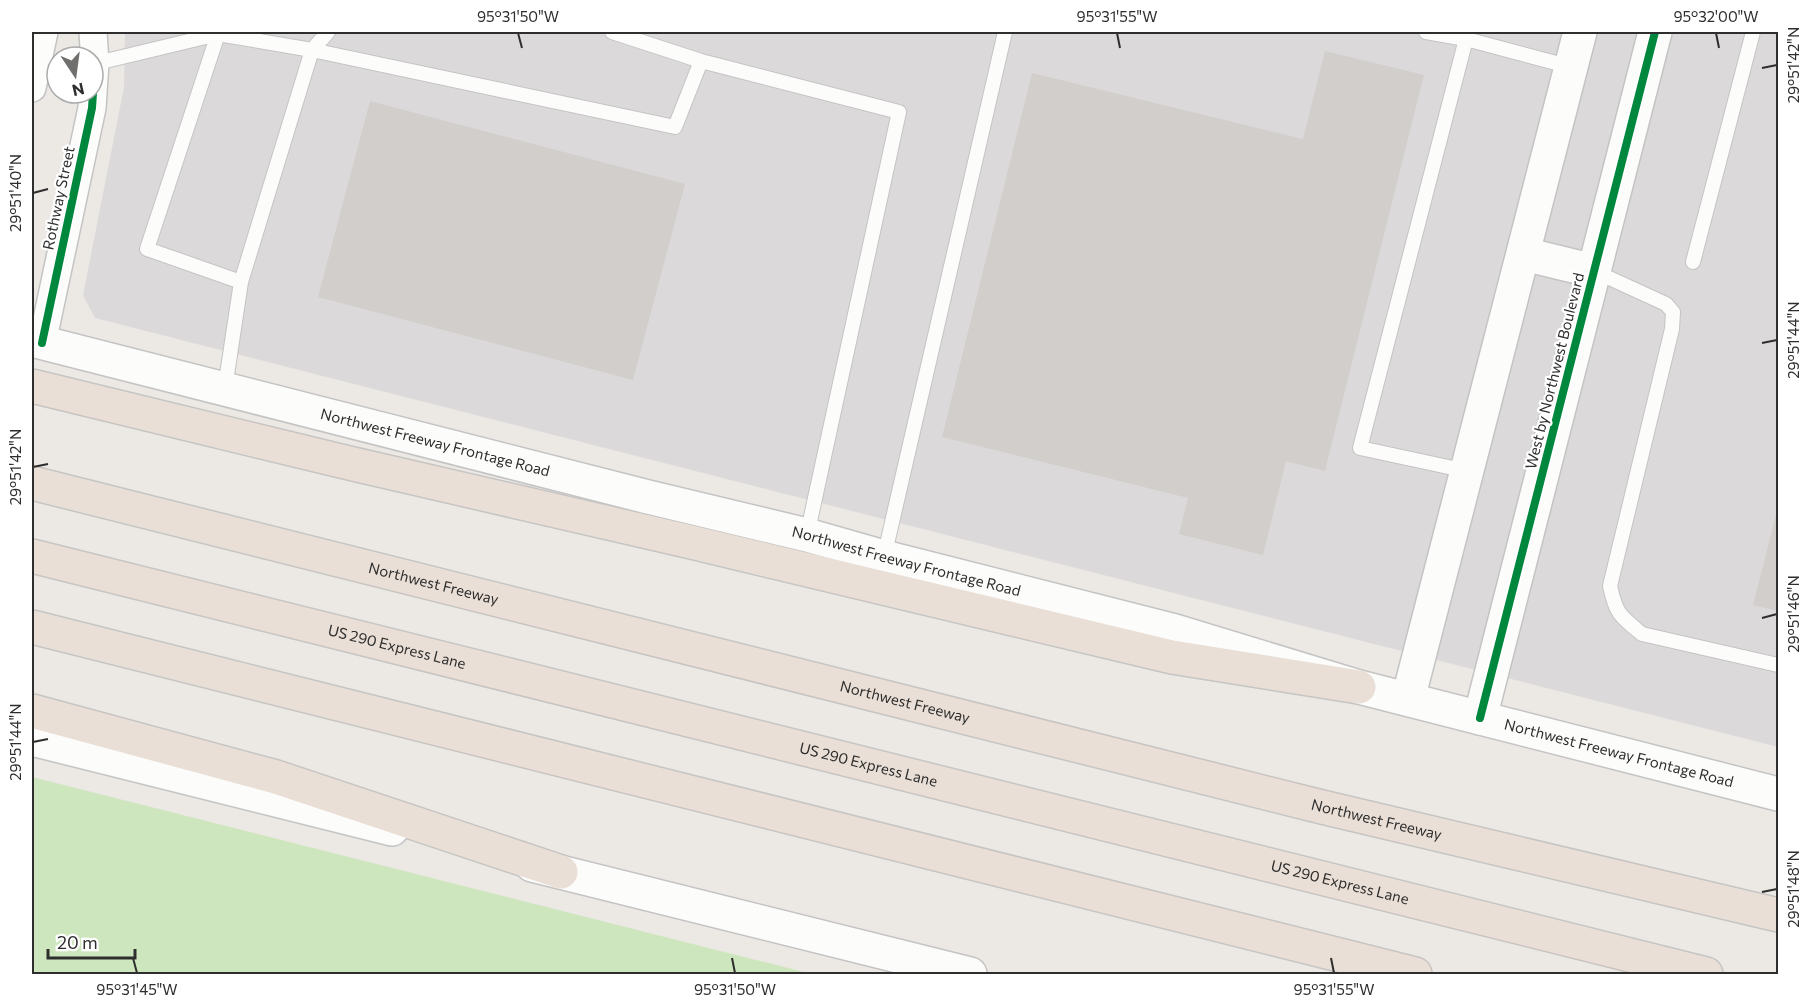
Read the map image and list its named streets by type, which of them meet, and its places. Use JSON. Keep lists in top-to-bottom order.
{
  "streets": {
    "highway": ["Northwest Freeway", "US 290 Express Lane"],
    "main road": ["West by Northwest Boulevard", "Northwest Freeway Frontage Road"],
    "street": ["Rothway Street"]
  },
  "crossings": [
    ["Rothway Street", "Northwest Freeway Frontage Road"],
    ["West by Northwest Boulevard", "Northwest Freeway Frontage Road"]
  ],
  "scale_bar": "20 m",
  "north": "bottom",
  "coordinates": [
    "95°31'50\"W",
    "95°31'55\"W",
    "95°32'00\"W",
    "29°51'42\"N",
    "29°51'40\"N",
    "29°51'44\"N",
    "29°51'46\"N",
    "29°51'48\"N",
    "95°31'45\"W"
  ]
}
